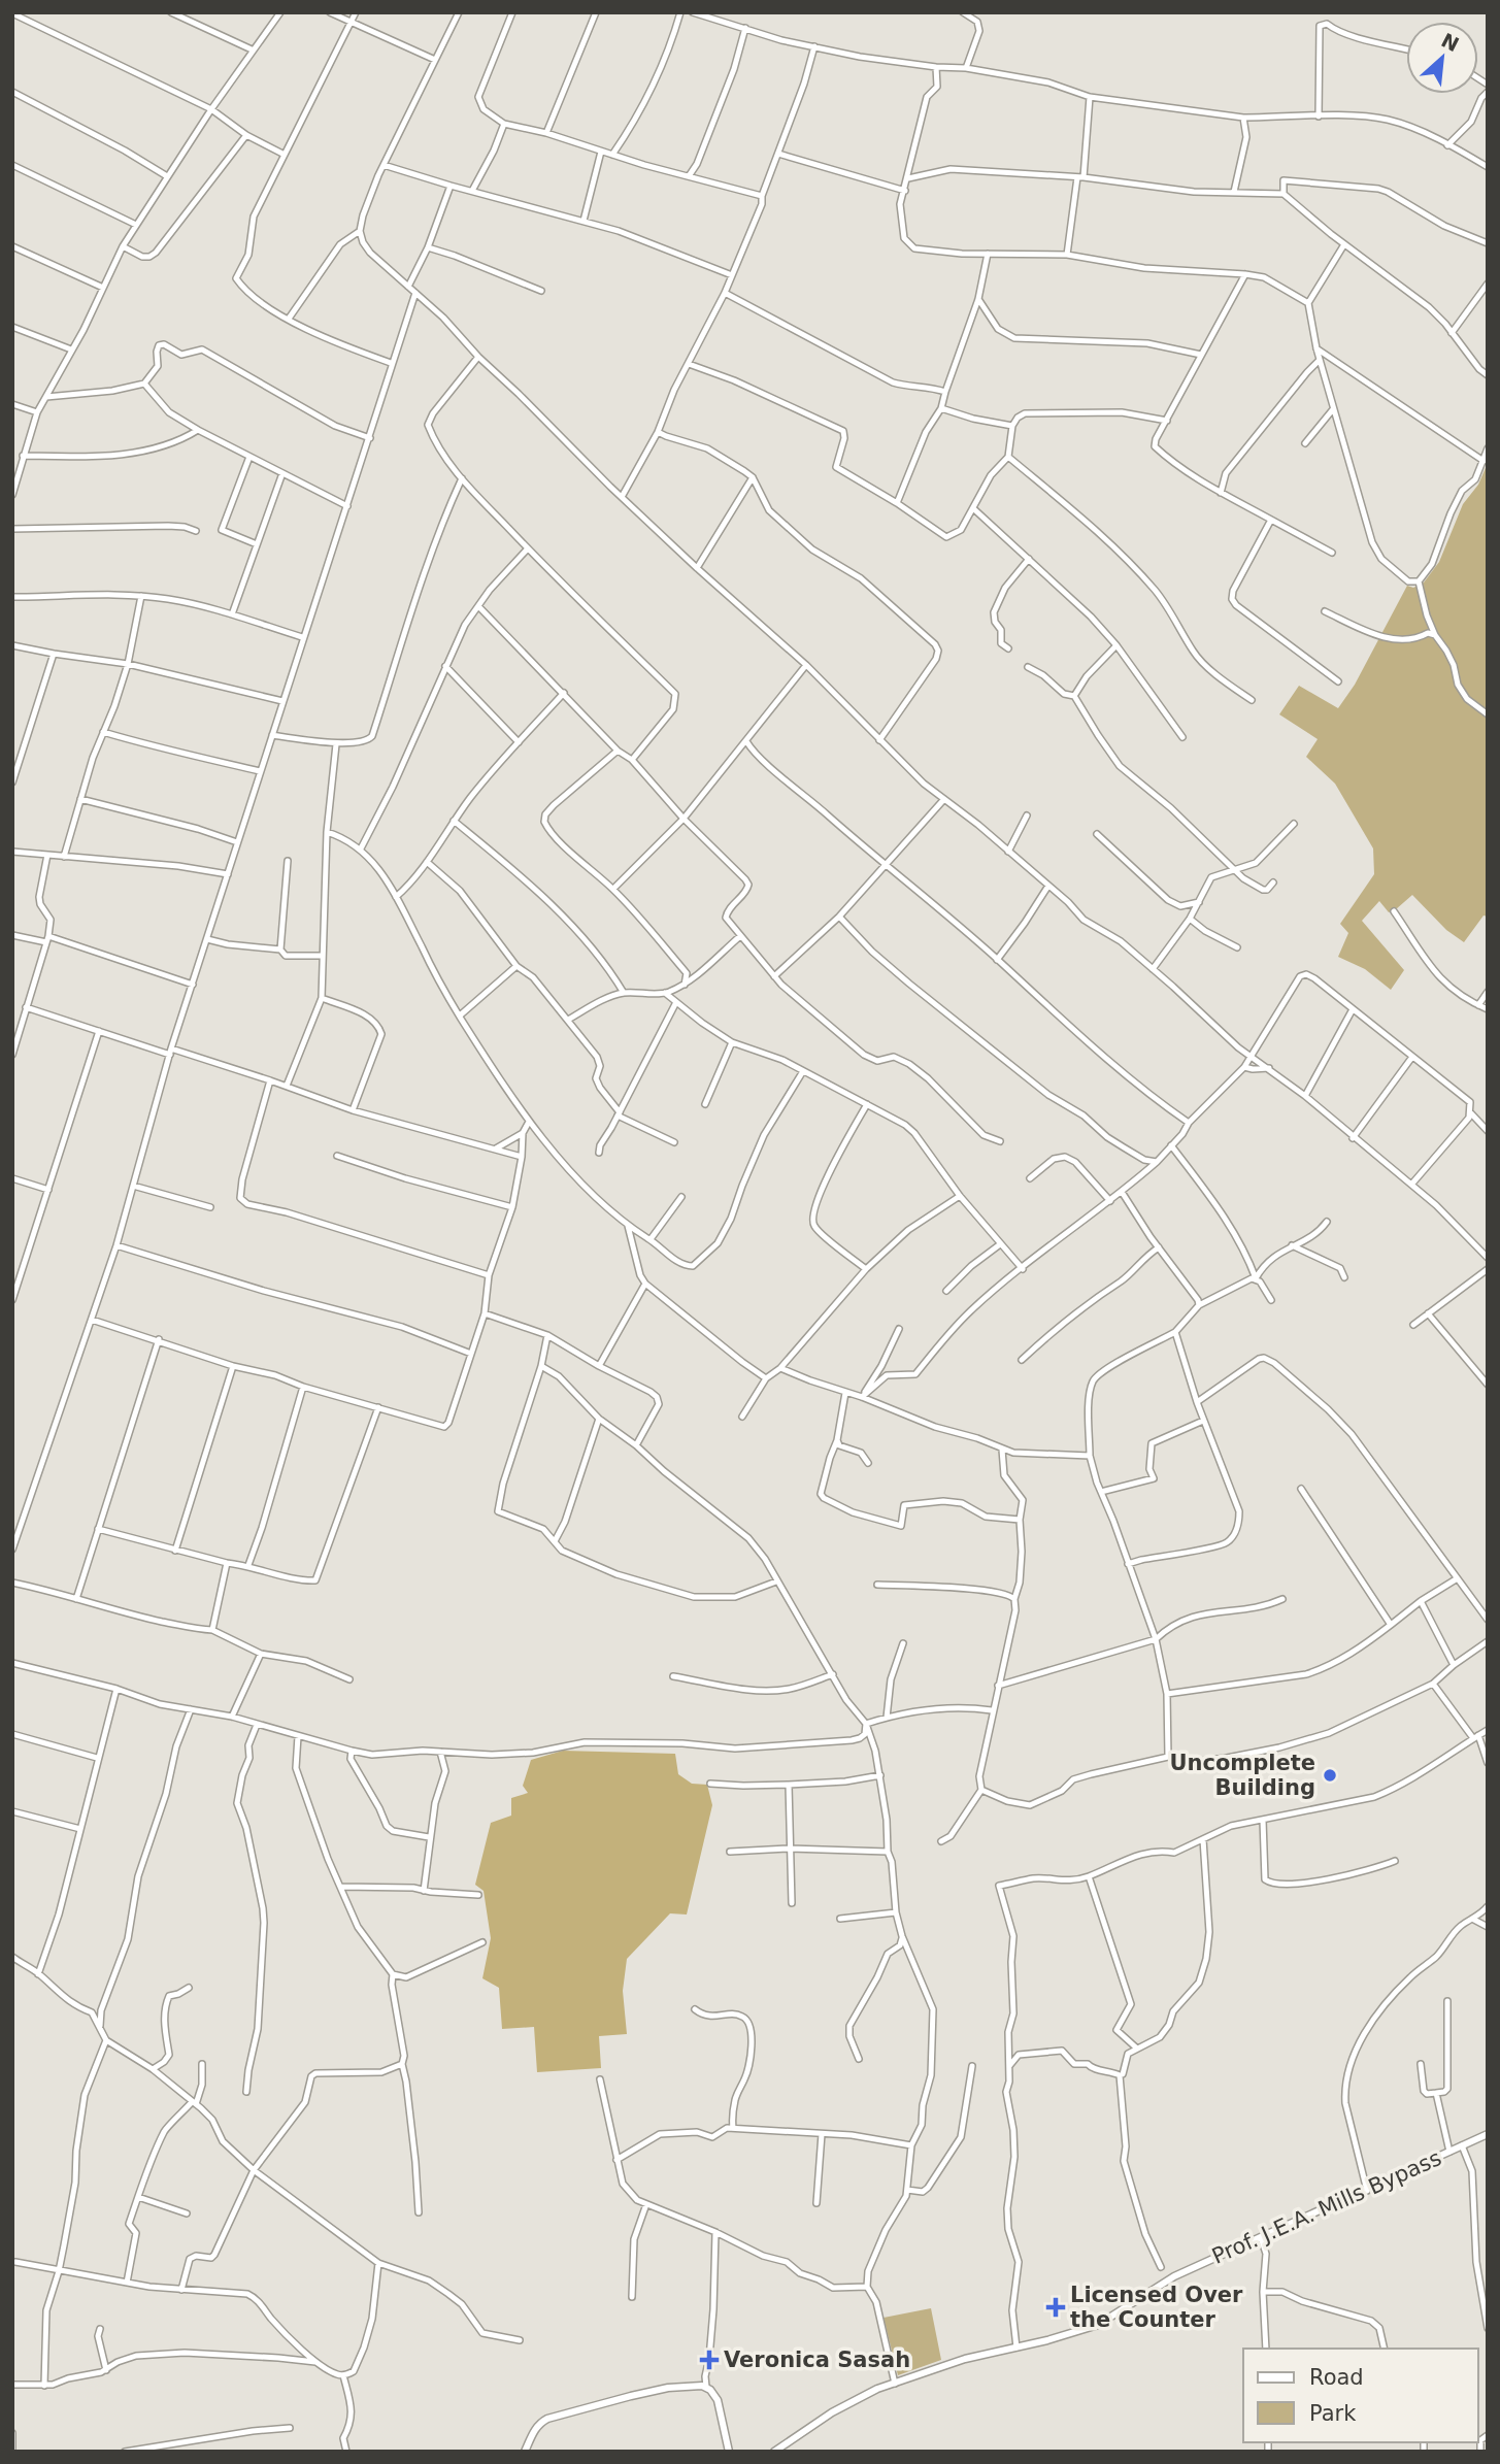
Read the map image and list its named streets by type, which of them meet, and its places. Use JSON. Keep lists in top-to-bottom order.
{
  "streets": {
    "street": ["Prof. J.E.A. Mills Bypass"]
  },
  "places": {
    "other": ["Uncomplete Building"],
    "health": ["Licensed Over the Counter", "Veronica Sasah"]
  },
  "legend": ["Road", "Park"],
  "north": "top right"
}
